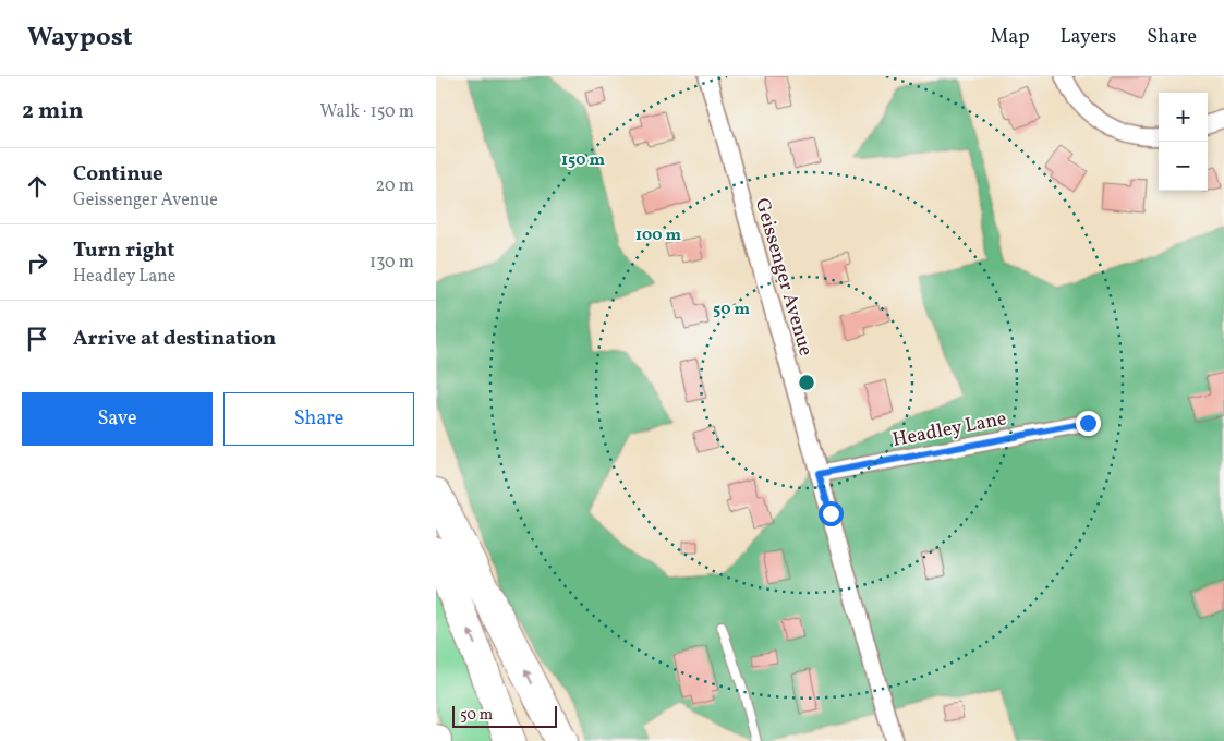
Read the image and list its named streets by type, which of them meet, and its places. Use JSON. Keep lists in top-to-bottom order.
{
  "streets": {
    "street": ["Geissenger Avenue", "Headley Lane"]
  },
  "crossings": [
    ["Geissenger Avenue", "Headley Lane"]
  ],
  "scale_bar": "50 m",
  "page": {
    "header": "Waypost",
    "nav": ["Map", "Layers", "Share"],
    "heading": ["2 min", "Walk · 150 m"],
    "map_buttons": ["+", "−"],
    "list": [
      ["Continue", "Geissenger Avenue", "20 m"],
      ["Turn right", "Headley Lane", "130 m"],
      "Arrive at destination"
    ],
    "buttons": ["Save", "Share"],
    "scale": "50 m"
  },
  "rings": ["150 m", "100 m", "50 m"]
}
